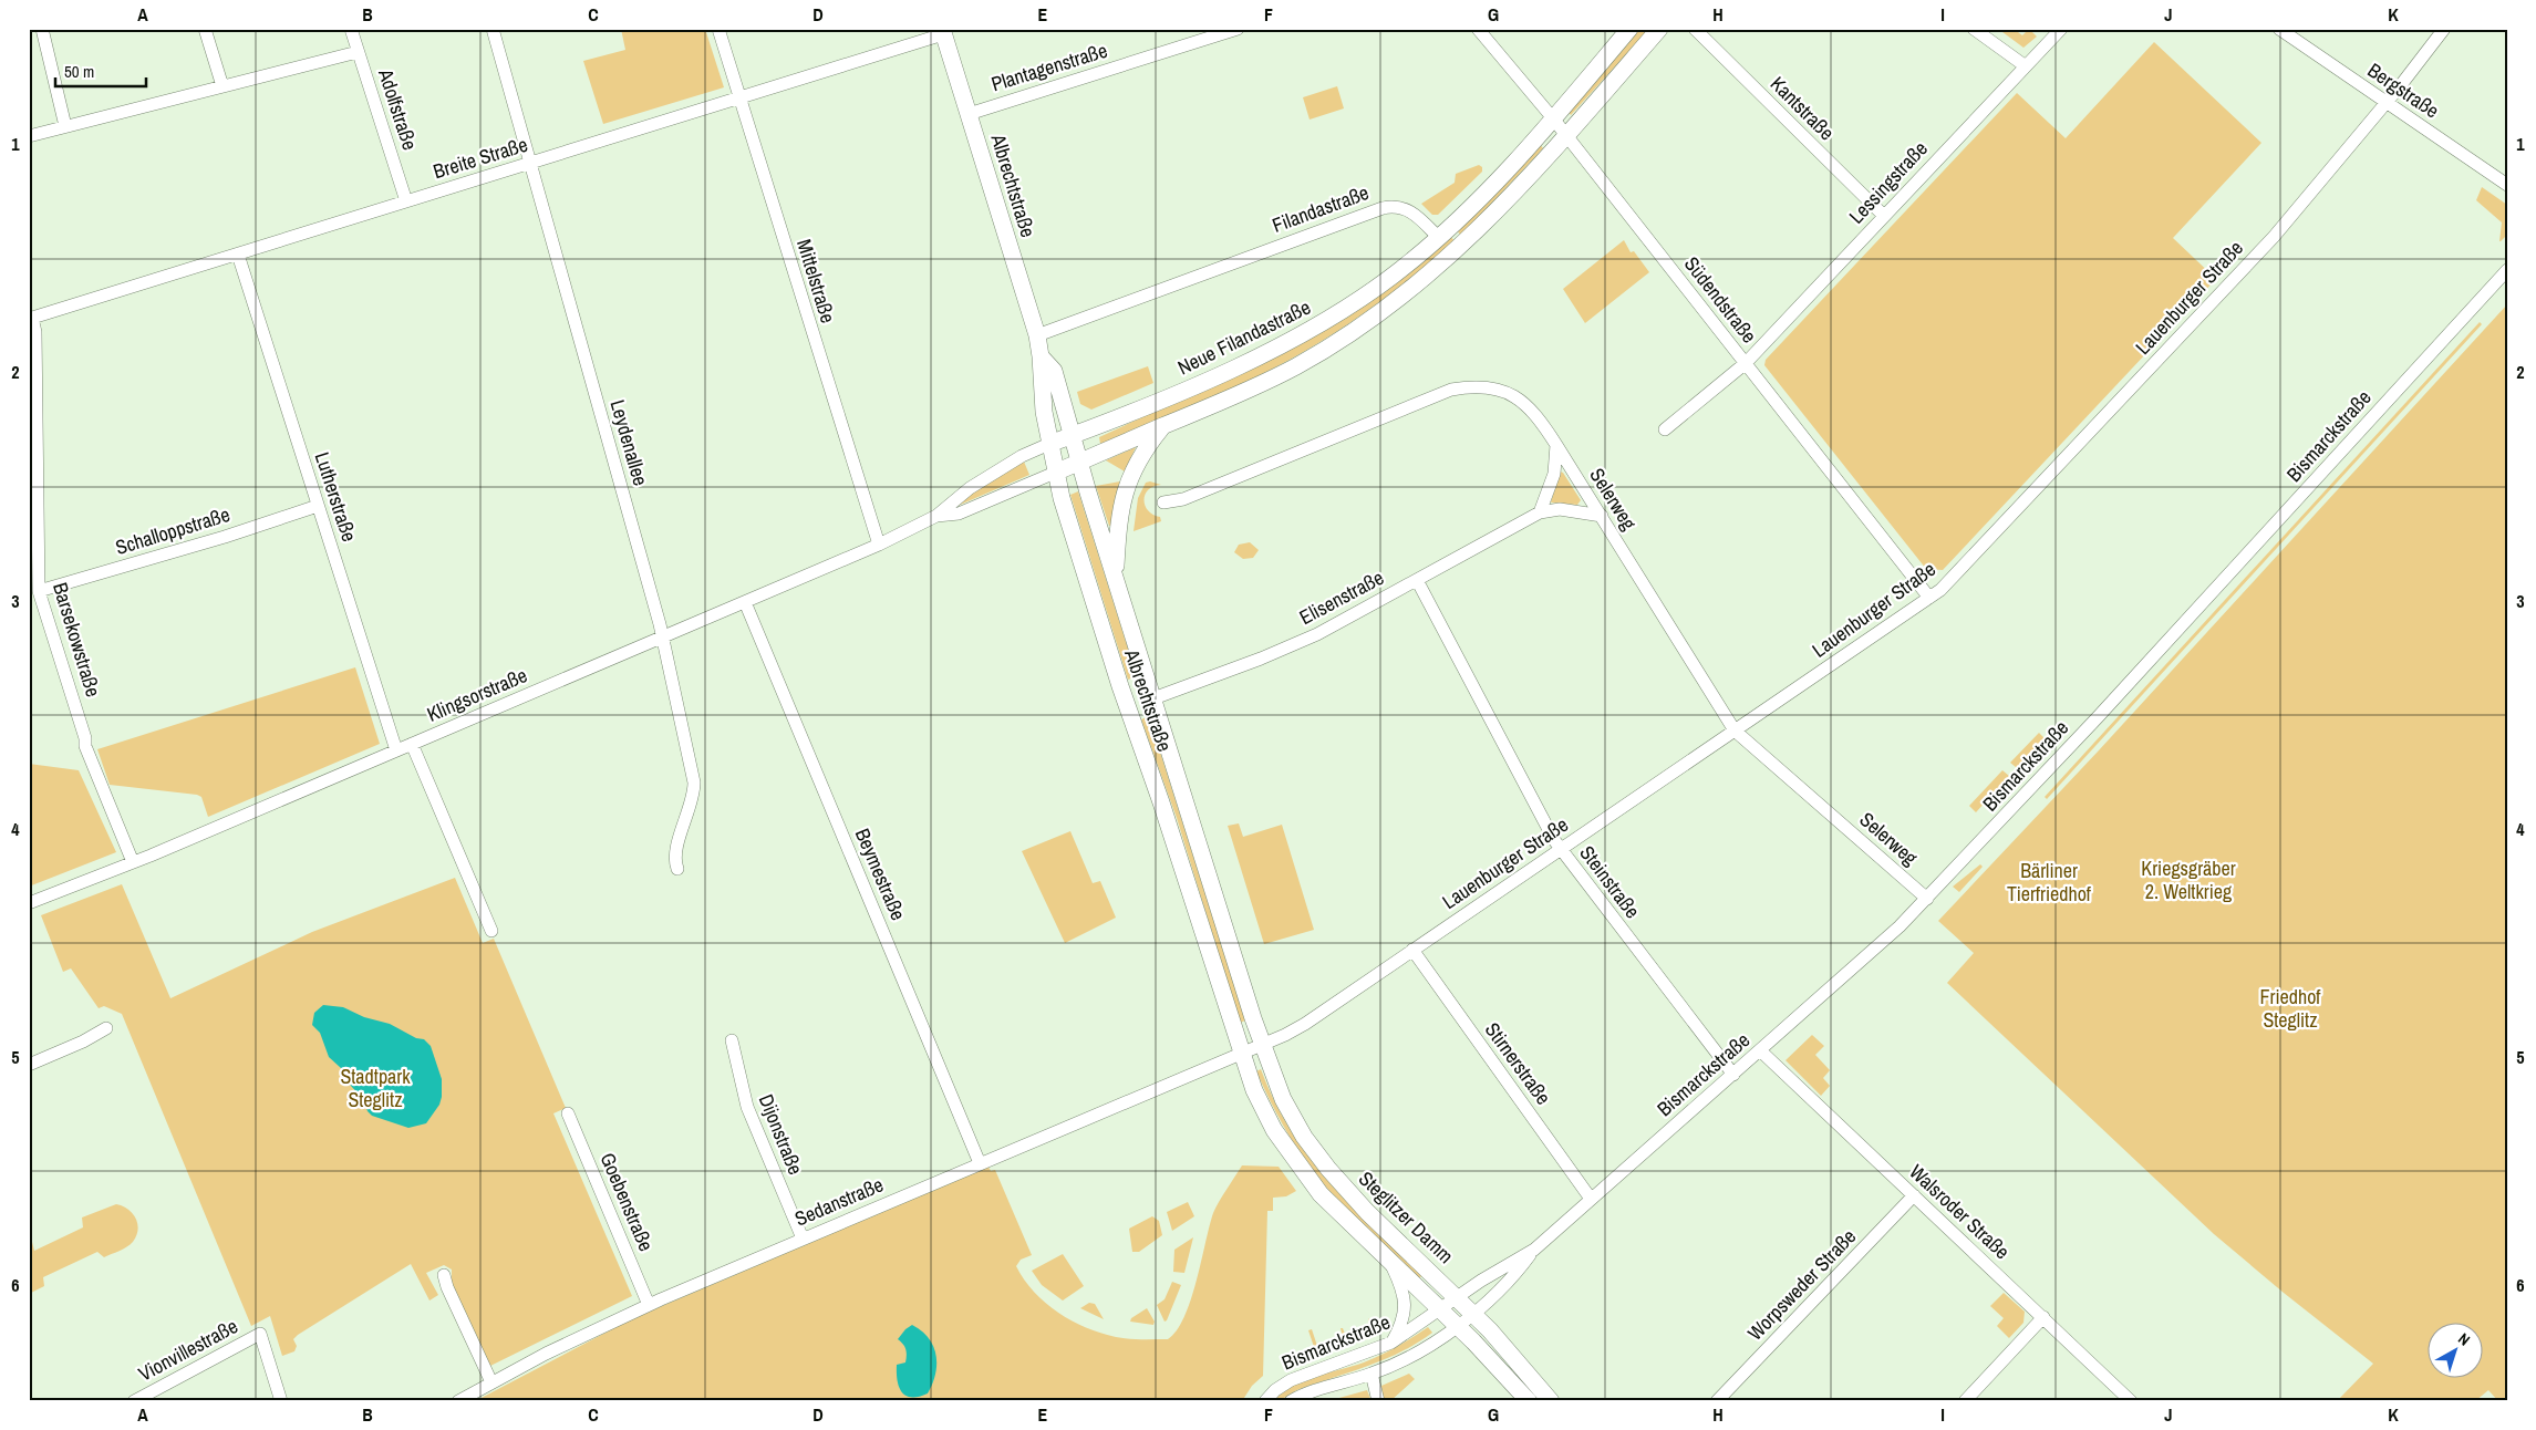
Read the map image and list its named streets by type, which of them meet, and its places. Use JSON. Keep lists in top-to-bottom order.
{
  "streets": {
    "main road": ["Albrechtstraße", "Neue Filandastraße", "Steglitzer Damm"],
    "street": [
      "Plantagenstraße",
      "Bergstraße",
      "Kantstraße",
      "Adolfstraße",
      "Breite Straße",
      "Lessingstraße",
      "Filandastraße",
      "Mittelstraße",
      "Lauenburger Straße",
      "Südendstraße",
      "Bismarckstraße",
      "Leydenallee",
      "Lutherstraße",
      "Selerweg",
      "Schalloppstraße",
      "Elisenstraße",
      "Barsekowstraße",
      "Klingsorstraße",
      "Beymestraße",
      "Steinstraße",
      "Stirnerstraße",
      "Dijonstraße",
      "Goebenstraße",
      "Sedanstraße",
      "Walsroder Straße",
      "Worpsweder Straße",
      "Vionvillestraße"
    ]
  },
  "crossings": [
    ["Plantagenstraße", "Albrechtstraße"],
    ["Bergstraße", "Lauenburger Straße"],
    ["Kantstraße", "Lessingstraße"],
    ["Adolfstraße", "Breite Straße"],
    ["Breite Straße", "Albrechtstraße"],
    ["Breite Straße", "Mittelstraße"],
    ["Breite Straße", "Leydenallee"],
    ["Breite Straße", "Lutherstraße"],
    ["Breite Straße", "Barsekowstraße"],
    ["Lessingstraße", "Südendstraße"],
    ["Albrechtstraße", "Filandastraße"],
    ["Albrechtstraße", "Lauenburger Straße"],
    ["Albrechtstraße", "Neue Filandastraße"],
    ["Albrechtstraße", "Elisenstraße"],
    ["Albrechtstraße", "Klingsorstraße"],
    ["Albrechtstraße", "Sedanstraße"],
    ["Albrechtstraße", "Steglitzer Damm"],
    ["Filandastraße", "Neue Filandastraße"],
    ["Mittelstraße", "Klingsorstraße"],
    ["Lauenburger Straße", "Südendstraße"],
    ["Lauenburger Straße", "Selerweg"],
    ["Lauenburger Straße", "Steinstraße"],
    ["Lauenburger Straße", "Stirnerstraße"],
    ["Lauenburger Straße", "Sedanstraße"],
    ["Lauenburger Straße", "Steglitzer Damm"],
    ["Neue Filandastraße", "Klingsorstraße"],
    ["Bismarckstraße", "Selerweg"],
    ["Bismarckstraße", "Steinstraße"],
    ["Bismarckstraße", "Stirnerstraße"],
    ["Bismarckstraße", "Walsroder Straße"],
    ["Bismarckstraße", "Steglitzer Damm"],
    ["Leydenallee", "Klingsorstraße"],
    ["Lutherstraße", "Schalloppstraße"],
    ["Lutherstraße", "Klingsorstraße"],
    ["Selerweg", "Elisenstraße"],
    ["Schalloppstraße", "Barsekowstraße"],
    ["Elisenstraße", "Steinstraße"],
    ["Barsekowstraße", "Klingsorstraße"],
    ["Klingsorstraße", "Beymestraße"],
    ["Beymestraße", "Sedanstraße"],
    ["Dijonstraße", "Sedanstraße"],
    ["Goebenstraße", "Sedanstraße"],
    ["Walsroder Straße", "Worpsweder Straße"]
  ],
  "parks": [
    "Kriegsgräber 2. Weltkrieg",
    "Bärliner Tierfriedhof",
    "Friedhof Steglitz",
    "Stadtpark Steglitz"
  ],
  "scale_bar": "50 m",
  "north": "top right",
  "grid": {
    "columns": [
      "A",
      "B",
      "C",
      "D",
      "E",
      "F",
      "G",
      "H",
      "I",
      "J",
      "K"
    ],
    "rows": [
      "1",
      "2",
      "3",
      "4",
      "5",
      "6"
    ]
  }
}
